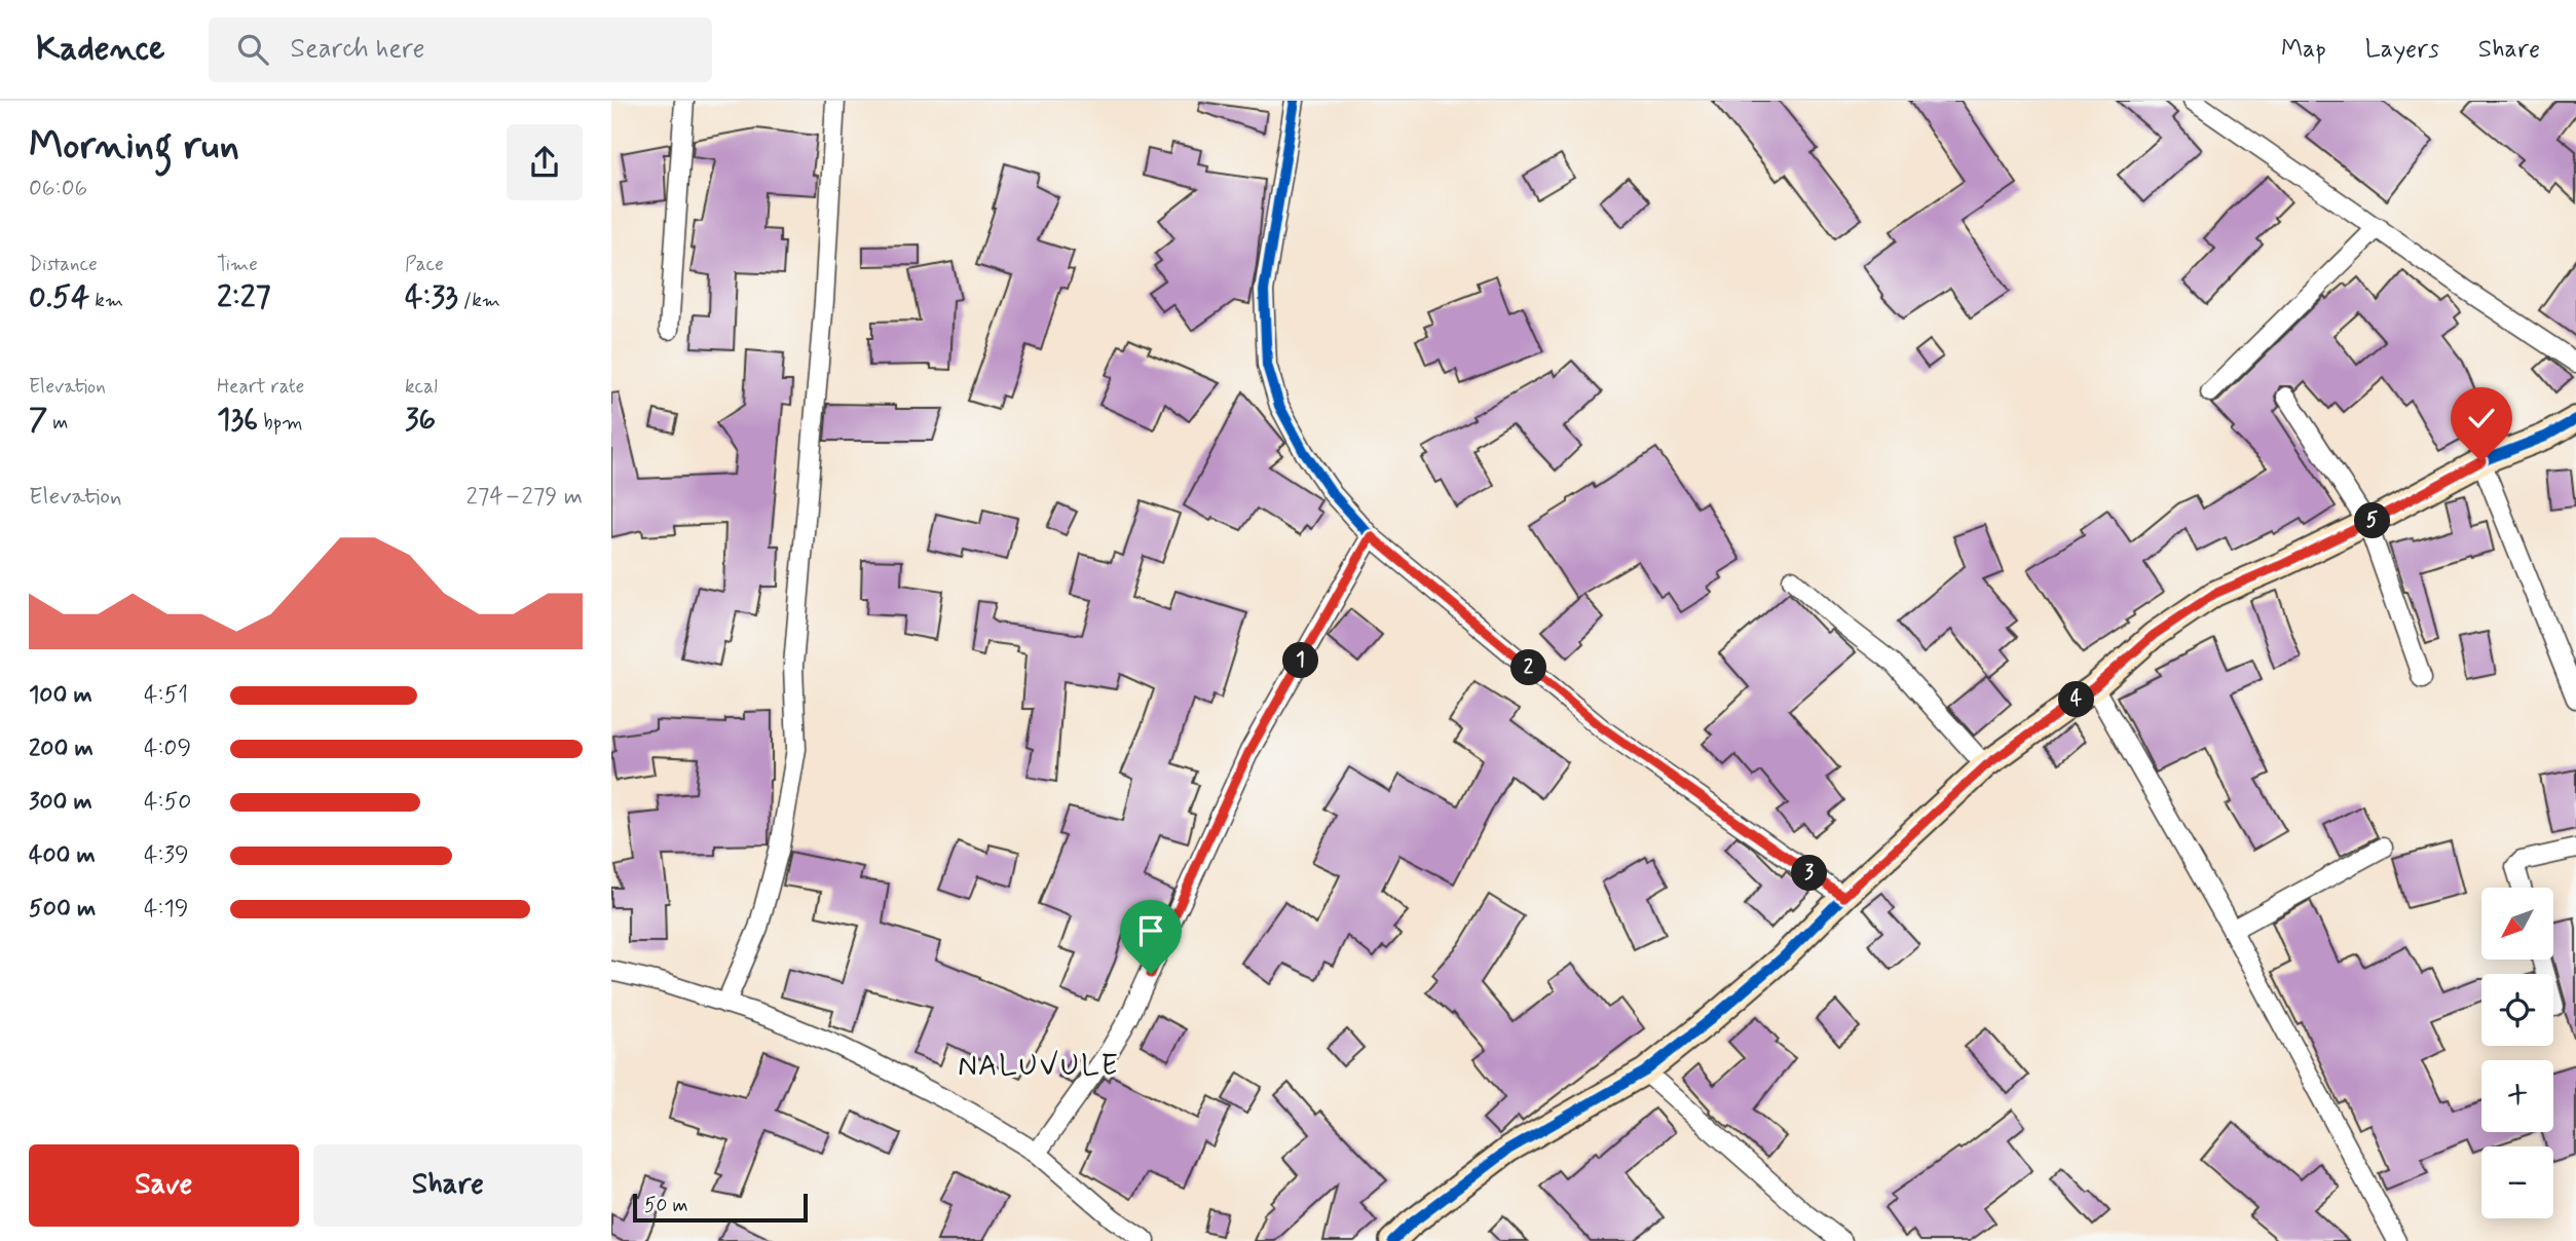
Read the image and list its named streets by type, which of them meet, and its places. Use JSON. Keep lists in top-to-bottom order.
{
  "districts": ["NALUVULE"],
  "scale_bar": "50 m",
  "north": "bottom left",
  "page": {
    "header": "Kadence",
    "search": "Search here",
    "nav": ["Map", "Layers", "Share"],
    "heading": ["Morning run", "06:06"],
    "stats": [
      ["Distance", "0.54 km"],
      ["Time", "2:27"],
      ["Pace", "4:33 /km"],
      ["Elevation", "7 m"],
      ["Heart rate", "136 bpm"],
      ["kcal", "36"]
    ],
    "chart": ["Elevation", "274–279 m"],
    "pins": [
      "5",
      "1",
      "2",
      "4",
      "3"
    ],
    "list": [
      {
        "name": "100 m",
        "note": "4:51"
      },
      {
        "name": "200 m",
        "note": "4:09"
      },
      {
        "name": "300 m",
        "note": "4:50"
      },
      {
        "name": "400 m",
        "note": "4:39"
      },
      {
        "name": "500 m",
        "note": "4:19"
      }
    ],
    "map_buttons": ["+", "−"],
    "buttons": ["Save", "Share"],
    "scale": "50 m"
  }
}
